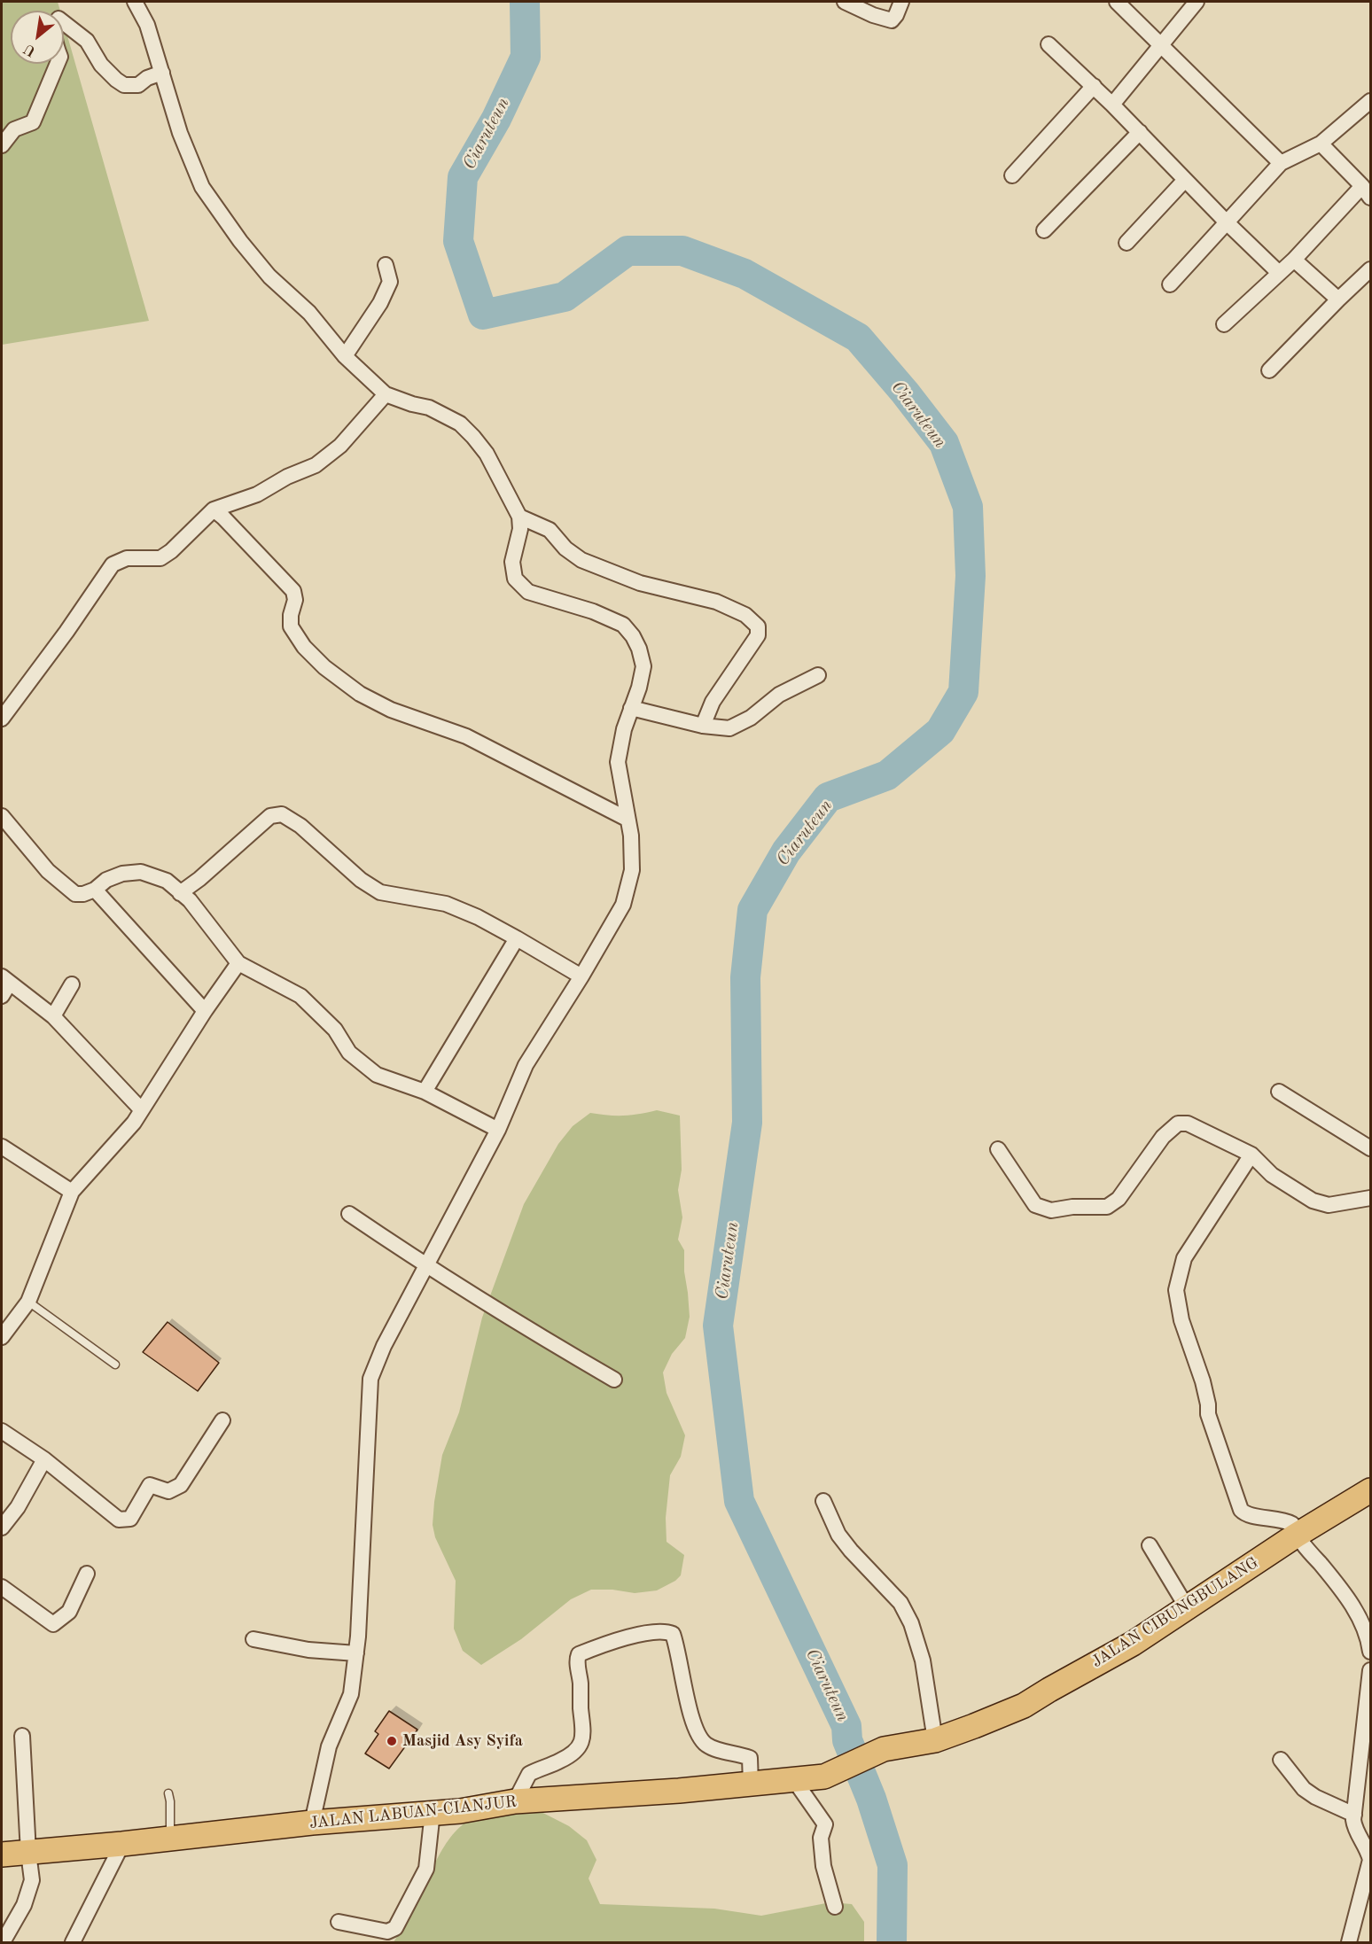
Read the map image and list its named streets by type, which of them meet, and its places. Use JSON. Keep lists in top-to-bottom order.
{
  "streets": {
    "highway": ["JALAN CIBUNGBULANG", "JALAN LABUAN-CIANJUR"]
  },
  "crossings": [
    ["JALAN CIBUNGBULANG", "JALAN LABUAN-CIANJUR"]
  ],
  "water": ["Ciaruteun"],
  "places": ["Masjid Asy Syifa"],
  "north": "bottom left"
}
